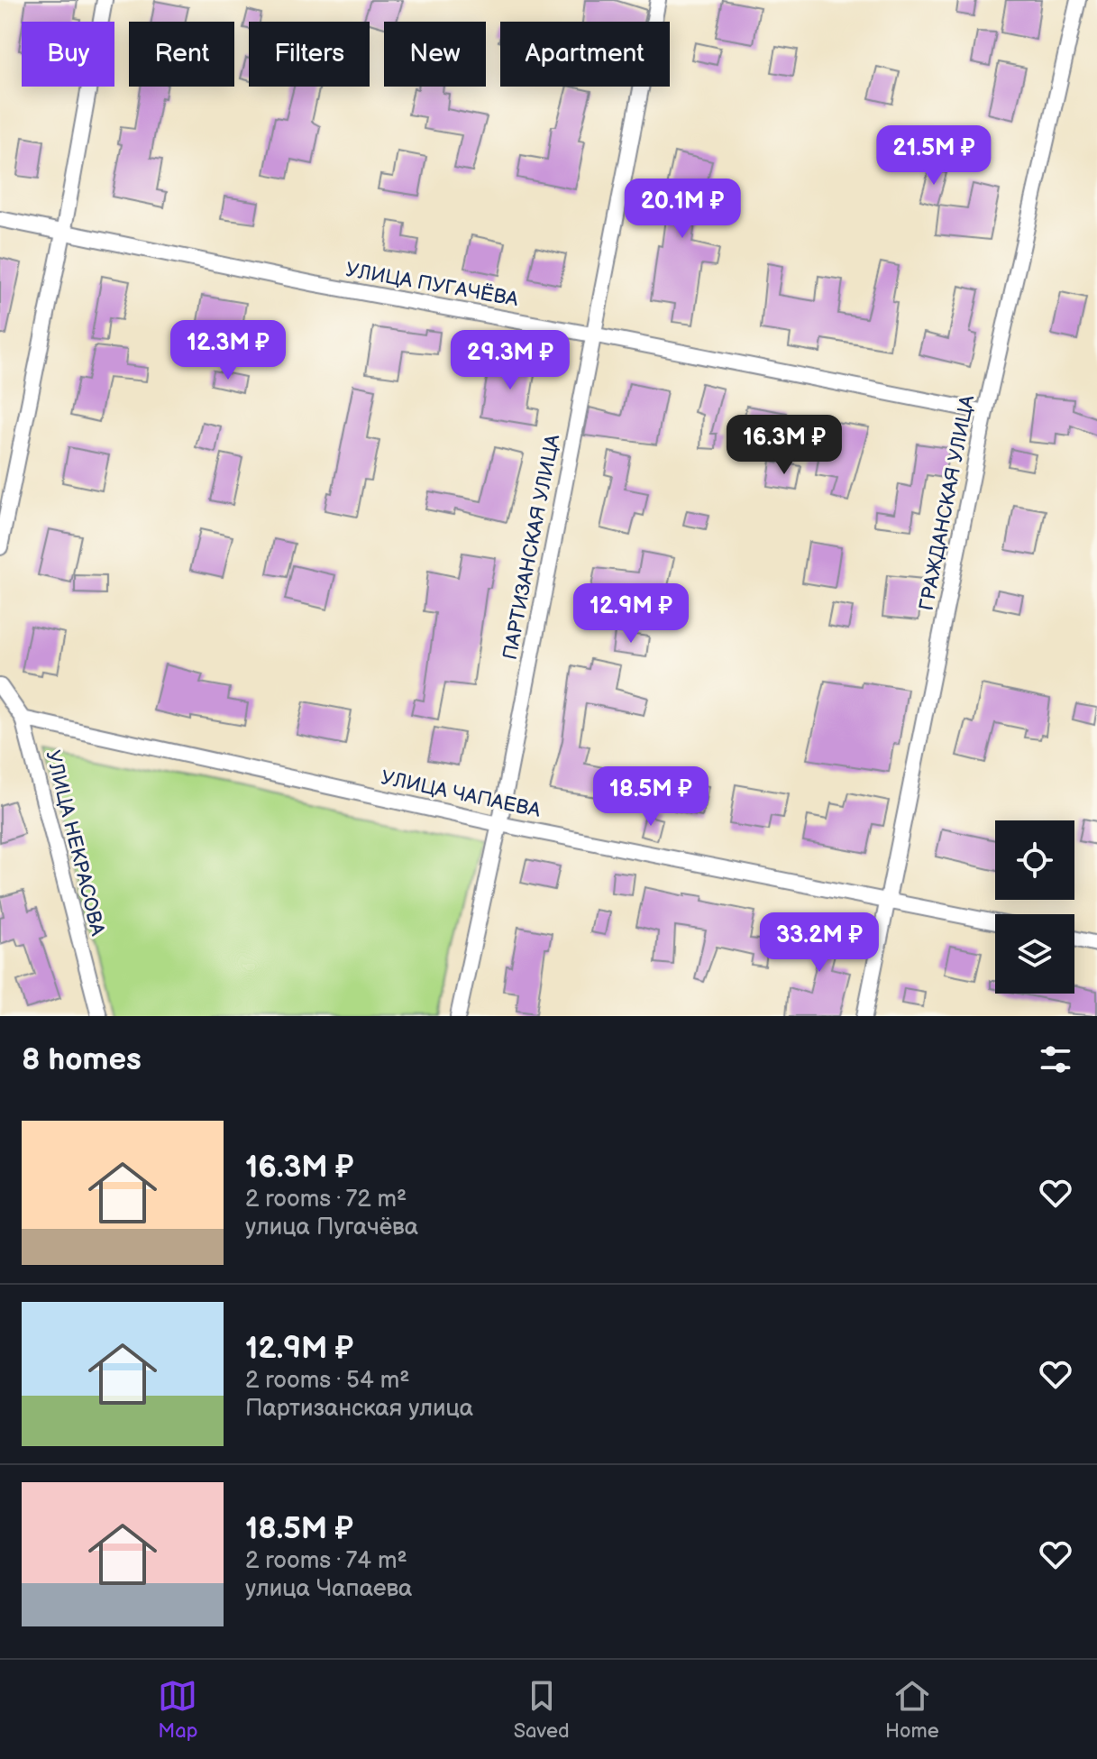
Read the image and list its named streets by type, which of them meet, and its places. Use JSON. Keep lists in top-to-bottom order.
{
  "streets": {
    "street": [
      "УЛИЦА ПУГАЧЁВА",
      "ГРАЖДАНСКАЯ УЛИЦА",
      "ПАРТИЗАНСКАЯ УЛИЦА",
      "УЛИЦА ЧАПАЕВА",
      "УЛИЦА НЕКРАСОВА"
    ]
  },
  "crossings": [
    ["УЛИЦА ПУГАЧЁВА", "ГРАЖДАНСКАЯ УЛИЦА"],
    ["УЛИЦА ПУГАЧЁВА", "ПАРТИЗАНСКАЯ УЛИЦА"],
    ["ГРАЖДАНСКАЯ УЛИЦА", "УЛИЦА ЧАПАЕВА"],
    ["ПАРТИЗАНСКАЯ УЛИЦА", "УЛИЦА ЧАПАЕВА"],
    ["УЛИЦА ЧАПАЕВА", "УЛИЦА НЕКРАСОВА"]
  ],
  "page": {
    "chip": [
      "Buy",
      "Rent",
      "Filters",
      "New",
      "Apartment"
    ],
    "price": [
      "21.5M ₽",
      "20.1M ₽",
      "12.3M ₽",
      "29.3M ₽",
      "16.3M ₽",
      "12.9M ₽",
      "18.5M ₽",
      "33.2M ₽"
    ],
    "heading": "8 homes",
    "list": [
      {
        "name": "16.3M ₽",
        "note": "2 rooms · 72 m² · улица Пугачёва"
      },
      {
        "name": "12.9M ₽",
        "note": "2 rooms · 54 m² · Партизанская улица"
      },
      {
        "name": "18.5M ₽",
        "note": "2 rooms · 74 m² · улица Чапаева"
      }
    ],
    "tabs": ["Map", "Saved", "Home"]
  }
}
